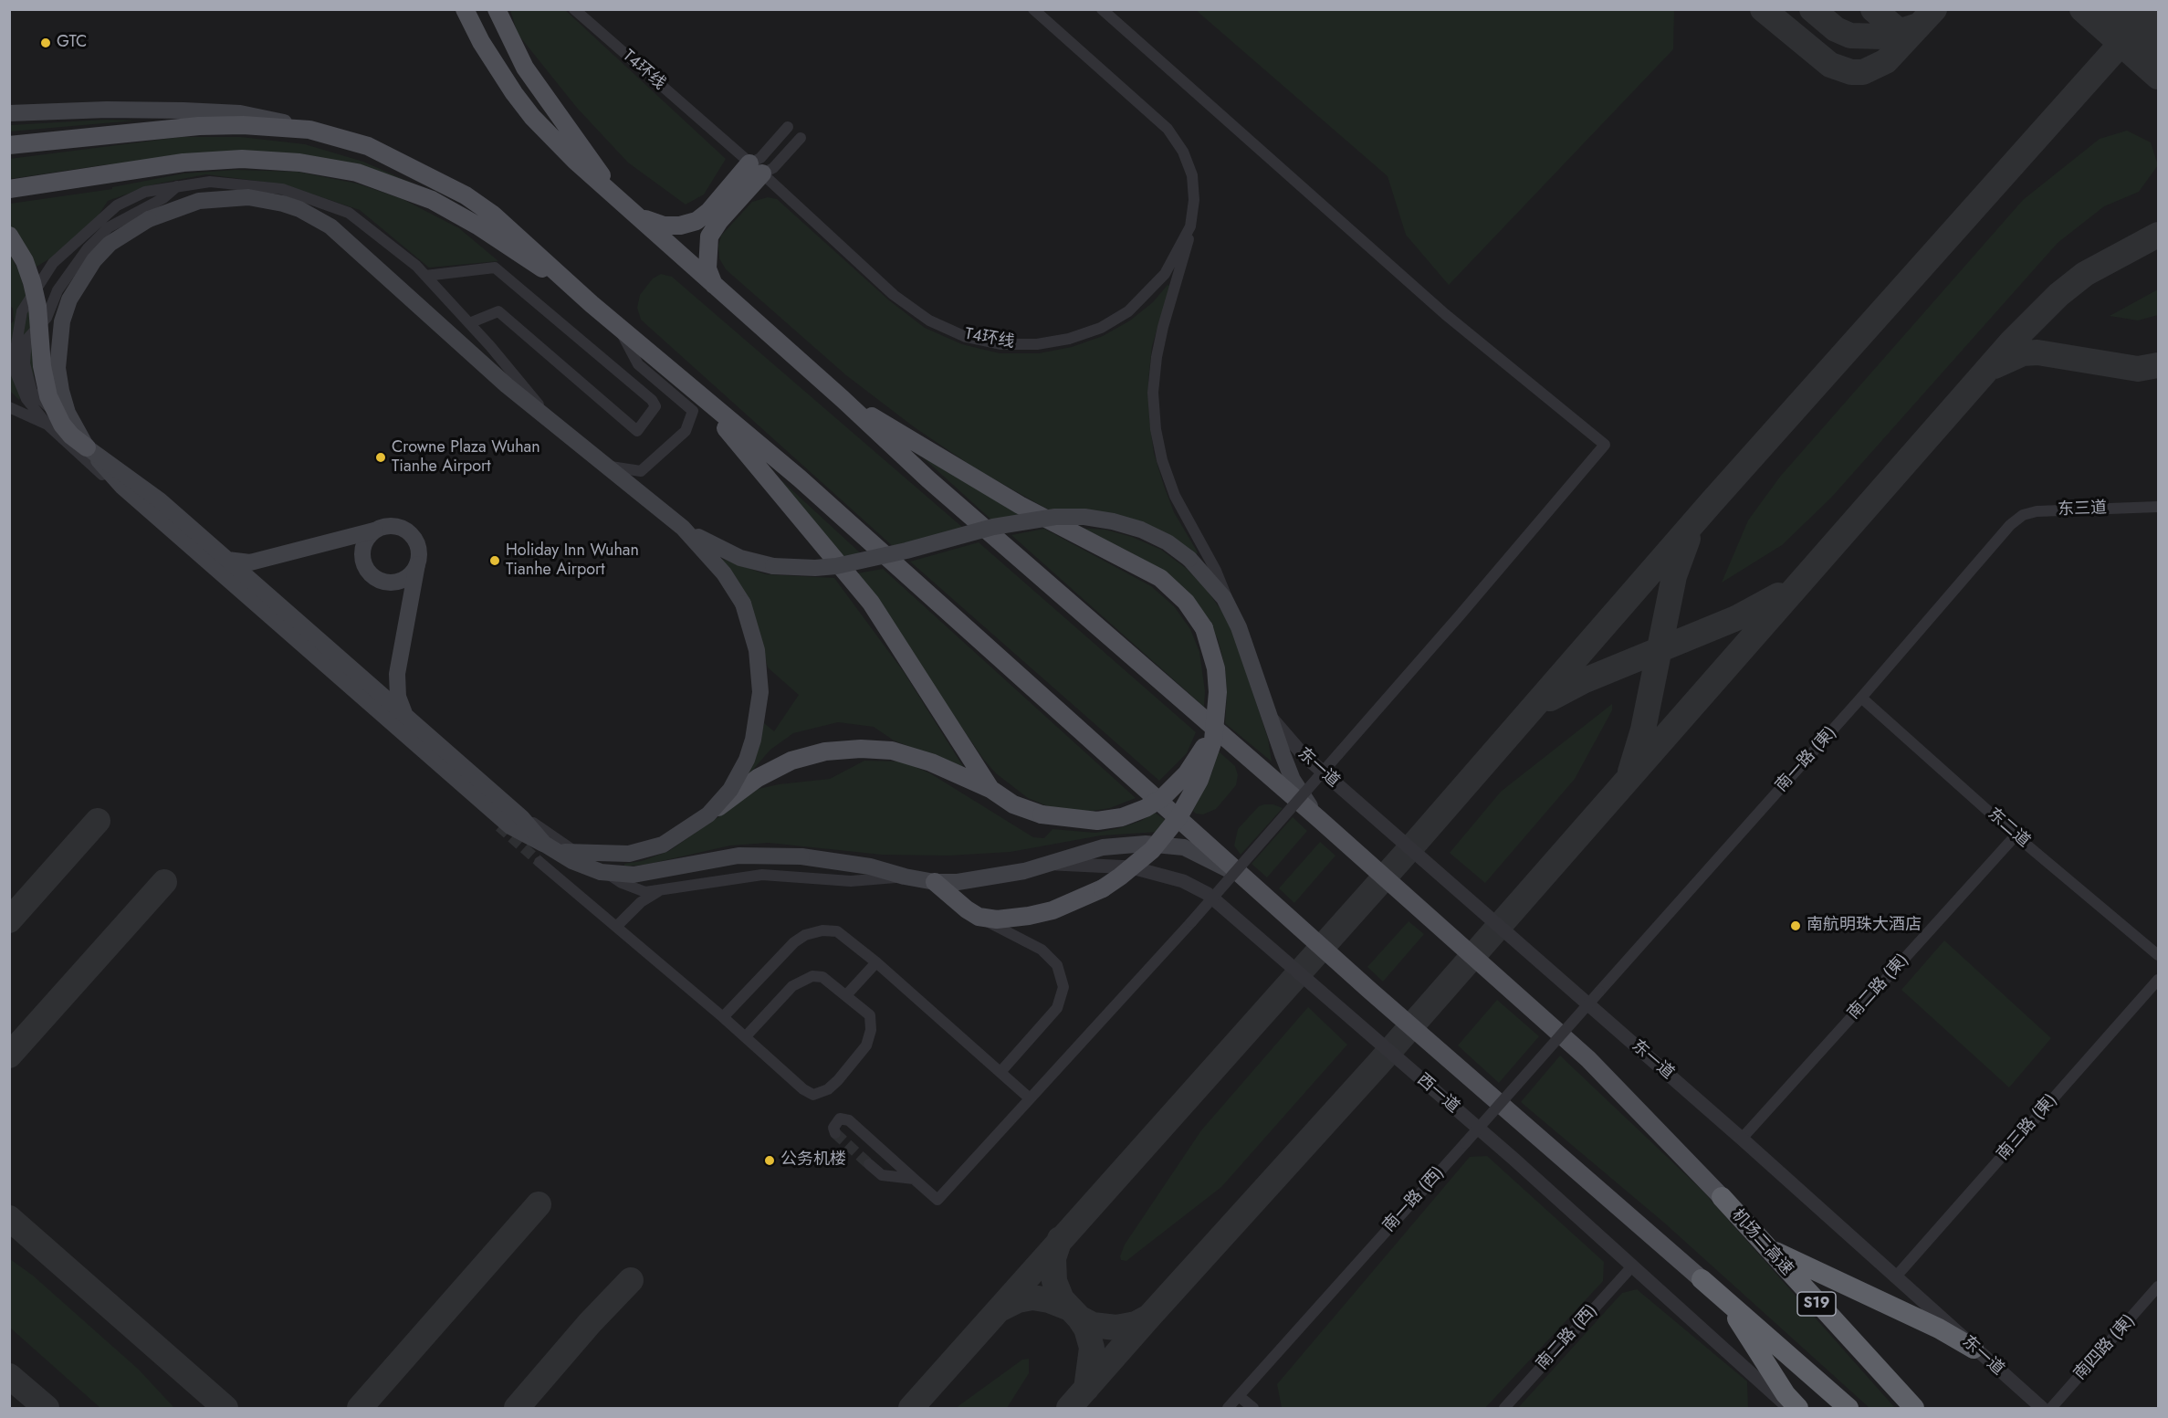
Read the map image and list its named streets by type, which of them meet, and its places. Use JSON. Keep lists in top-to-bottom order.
{
  "streets": {
    "highway": ["机场二高速", "S19"],
    "street": [
      "T4环线",
      "东三道",
      "南一路 (東)",
      "东一道",
      "东二道",
      "南二路 (東)",
      "西一道",
      "南三路 (東)",
      "南一路 (西)",
      "南二路 (西)",
      "南四路 (東)"
    ]
  },
  "crossings": [
    ["东三道", "南一路 (東)"],
    ["南一路 (東)", "东二道"],
    ["南一路 (東)", "南一路 (西)"],
    ["东一道", "南二路 (東)"],
    ["东一道", "南三路 (東)"],
    ["东二道", "南二路 (東)"],
    ["西一道", "南二路 (西)"]
  ],
  "places": [
    "GTC",
    "Crowne Plaza Wuhan Tianhe Airport",
    "Holiday Inn Wuhan Tianhe Airport",
    "南航明珠大酒店",
    "公务机楼"
  ]
}
